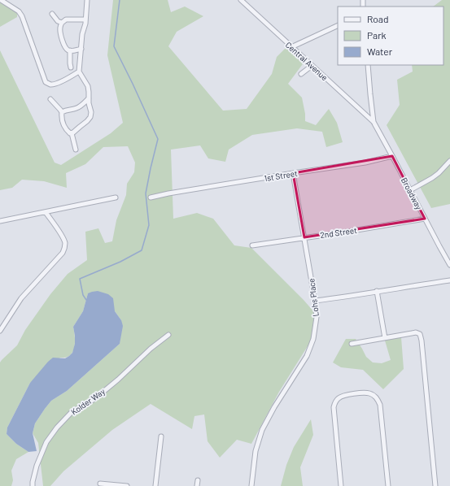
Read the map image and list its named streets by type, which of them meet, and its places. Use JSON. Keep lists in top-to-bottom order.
{
  "streets": {
    "street": [
      "Central Avenue",
      "1st Street",
      "Broadway",
      "2nd Street",
      "Lohs Place",
      "Kolder Way"
    ]
  },
  "crossings": [
    ["Central Avenue", "Broadway"],
    ["1st Street", "Broadway"],
    ["1st Street", "Lohs Place"],
    ["Broadway", "2nd Street"],
    ["2nd Street", "Lohs Place"]
  ],
  "legend": ["Road", "Park", "Water"]
}
